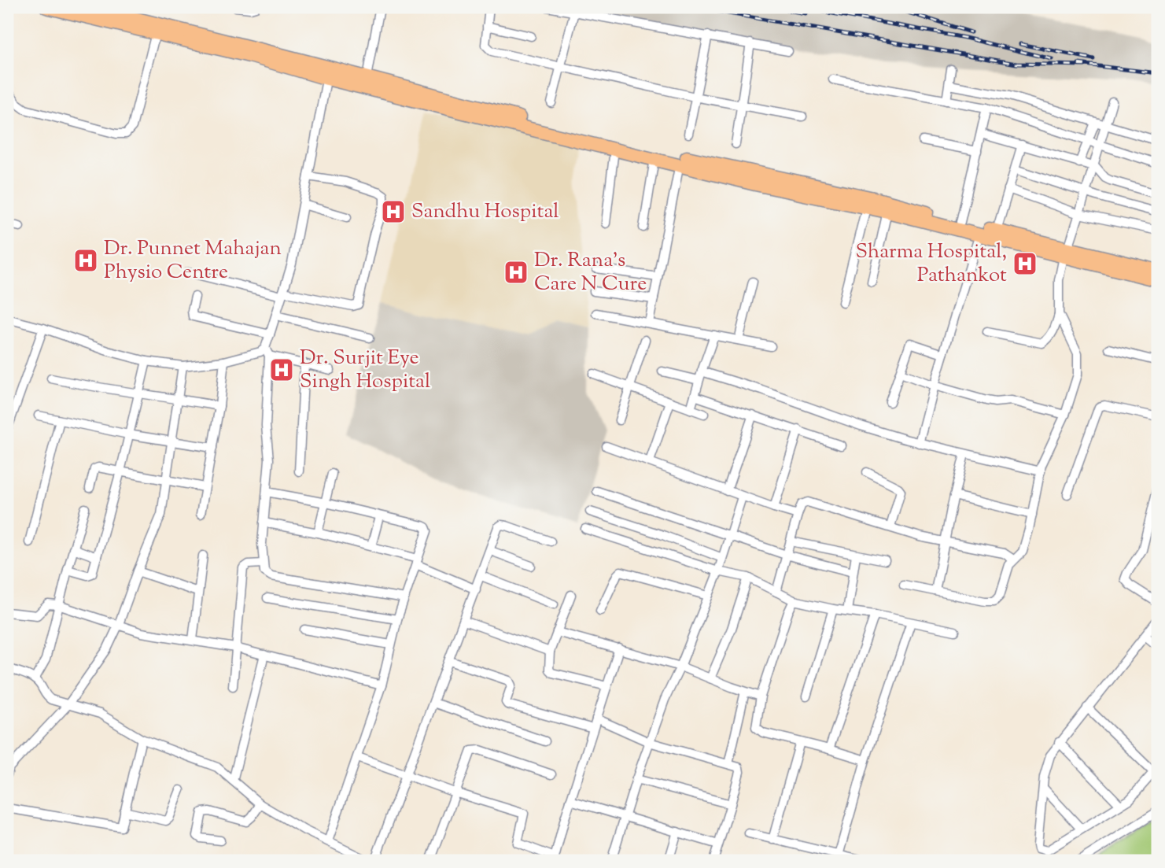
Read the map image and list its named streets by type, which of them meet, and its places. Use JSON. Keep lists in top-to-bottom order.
{
  "places": {
    "hospital": [
      "Sandhu Hospital",
      "Dr. Punnet Mahajan Physio Centre",
      "Sharma Hospital, Pathankot",
      "Dr. Rana's Care N Cure",
      "Dr. Surjit Eye Singh Hospital"
    ]
  }
}
